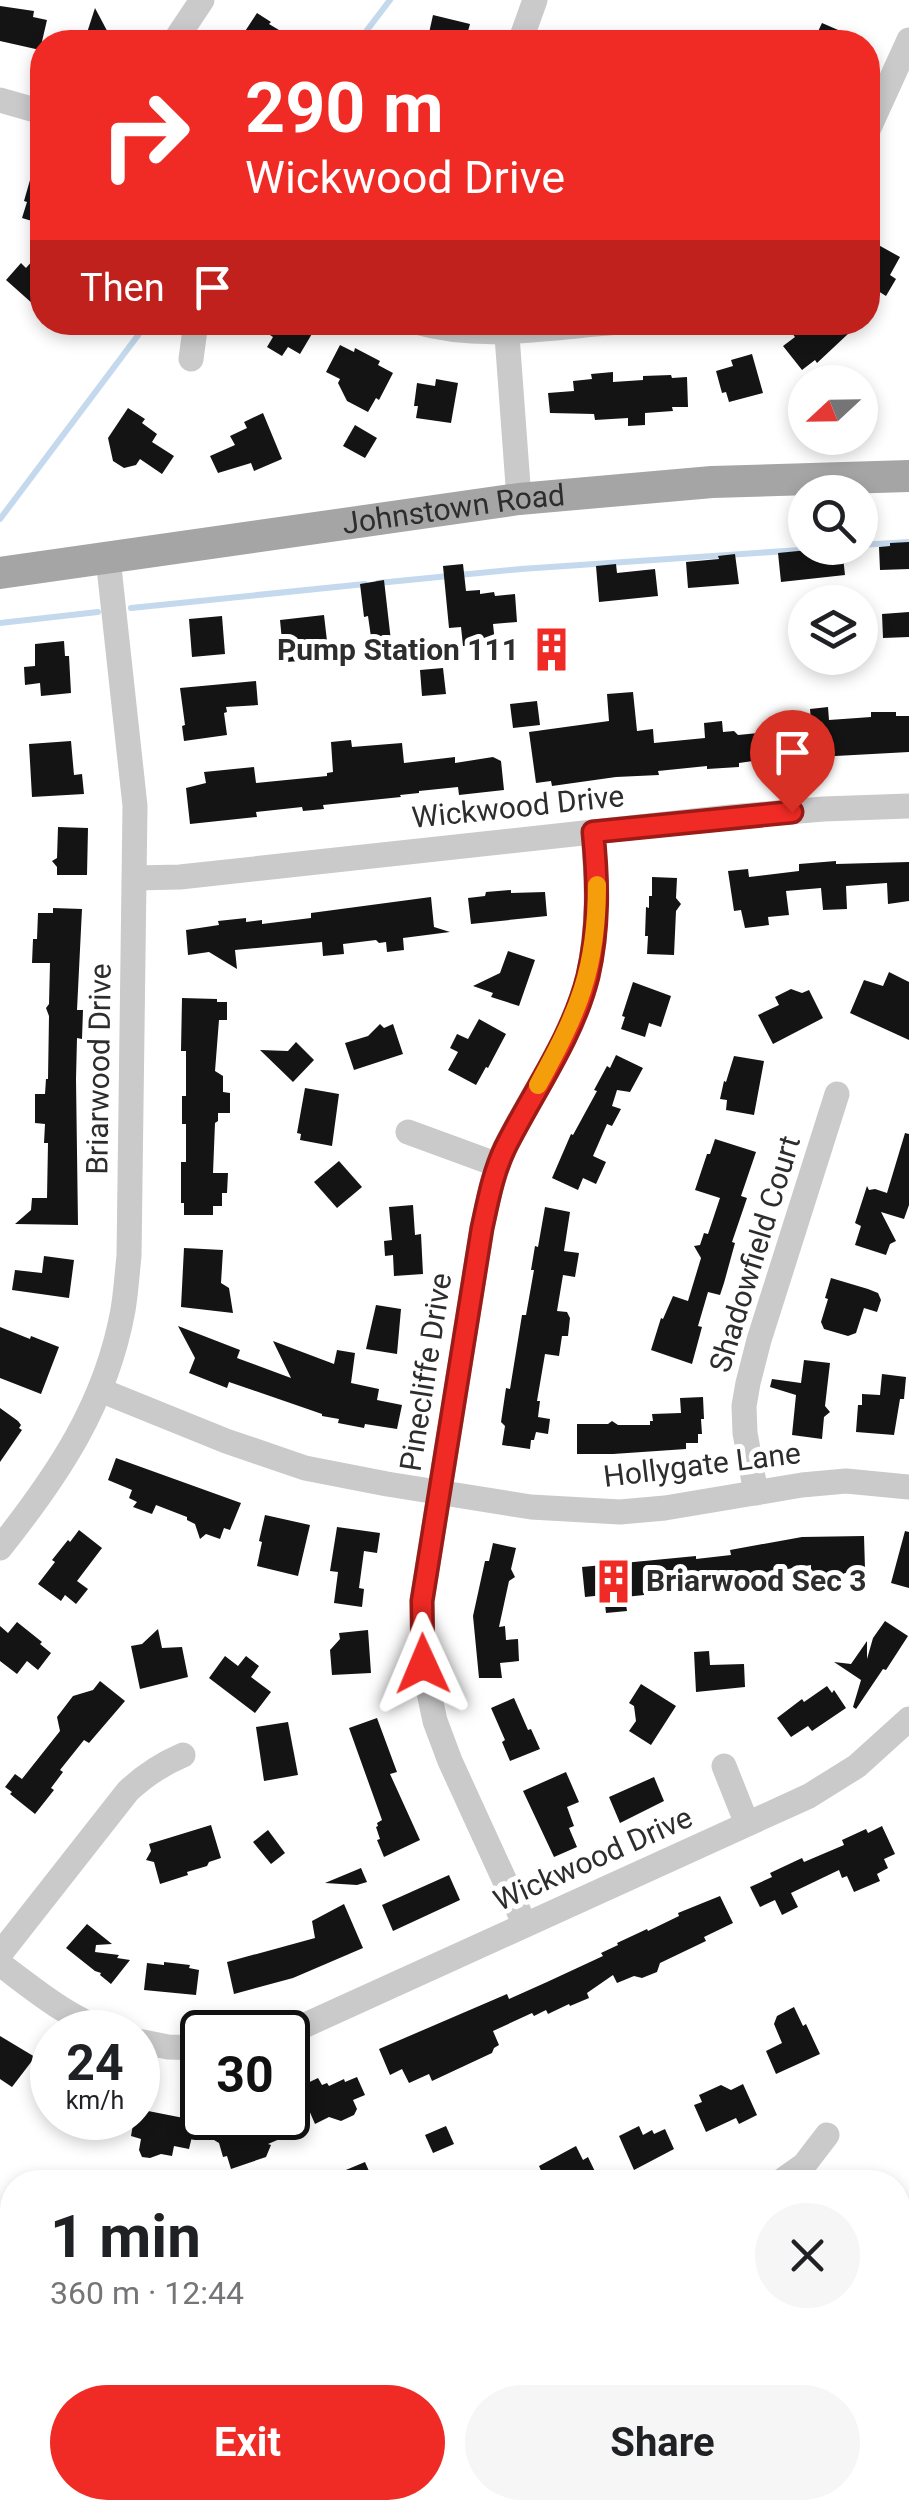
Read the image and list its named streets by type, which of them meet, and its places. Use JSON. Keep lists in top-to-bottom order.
{
  "streets": {
    "main road": ["Johnstown Road"],
    "street": [
      "Wickwood Drive",
      "Briarwood Drive",
      "Shadowfield Court",
      "Pinecliffe Drive",
      "Hollygate Lane"
    ]
  },
  "crossings": [
    ["Johnstown Road", "Briarwood Drive"],
    ["Wickwood Drive", "Briarwood Drive"],
    ["Wickwood Drive", "Pinecliffe Drive"],
    ["Briarwood Drive", "Hollygate Lane"],
    ["Shadowfield Court", "Hollygate Lane"],
    ["Pinecliffe Drive", "Hollygate Lane"]
  ],
  "places": {
    "building": ["Pump Station 111", "Briarwood Sec 3"]
  },
  "north": "left",
  "page": {
    "turn": ["290 m", "Wickwood Drive"],
    "then": "Then",
    "speed": "24 km/h",
    "limit": "30",
    "heading": ["1 min", "360 m · 12:44"],
    "buttons": ["Exit", "Share"]
  }
}
